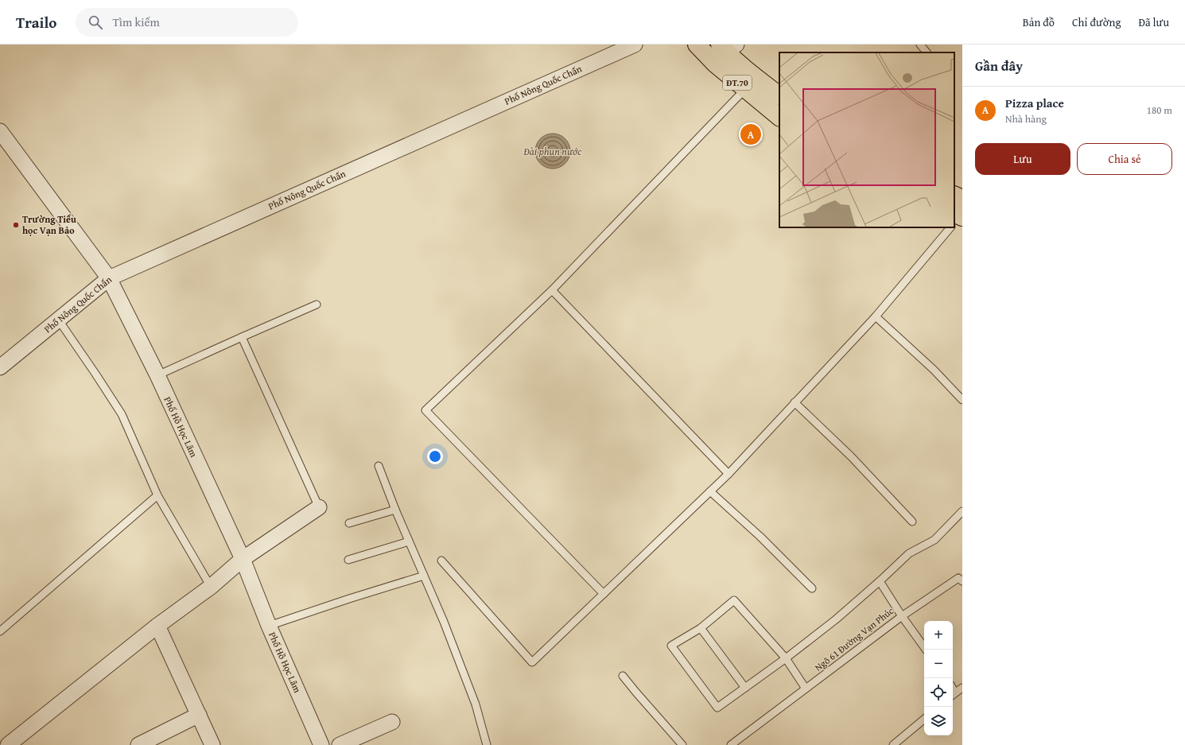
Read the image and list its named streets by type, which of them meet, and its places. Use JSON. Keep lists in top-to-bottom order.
{
  "streets": {
    "main road": ["ĐT.70"],
    "street": ["Phố Nông Quốc Chấn", "Phố Hồ Học Lãm"],
    "lane": ["Ngõ 61 Đường Vạn Phúc"]
  },
  "crossings": [
    ["Phố Nông Quốc Chấn", "Phố Hồ Học Lãm"]
  ],
  "water": ["Đài phun nước"],
  "places": ["Trường Tiểu học Vạn Bảo"],
  "page": {
    "header": "Trailo",
    "search": "Tìm kiếm",
    "nav": ["Bản đồ", "Chỉ đường", "Đã lưu"],
    "heading": "Gần đây",
    "list": [
      {
        "mark": "A",
        "name": "Pizza place",
        "note": "Nhà hàng",
        "value": "180 m"
      }
    ],
    "pins": "A",
    "buttons": ["Lưu", "Chia sẻ"],
    "map_buttons": ["+", "−"]
  }
}
